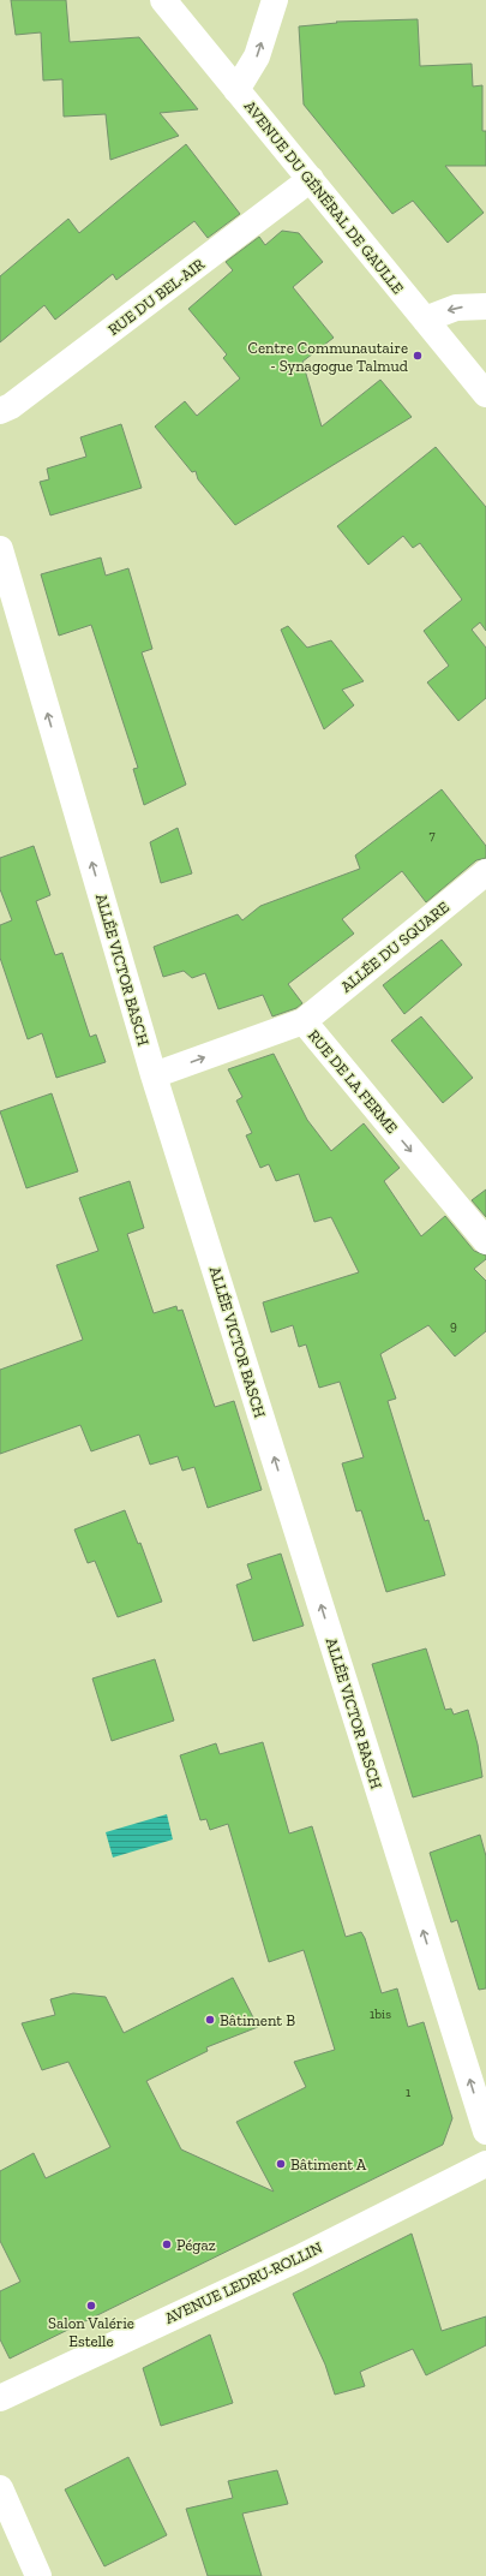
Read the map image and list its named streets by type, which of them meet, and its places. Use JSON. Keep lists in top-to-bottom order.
{
  "streets": {
    "street": [
      "AVENUE DU GÉNÉRAL DE GAULLE",
      "RUE DU BEL-AIR",
      "ALLÉE DU SQUARE",
      "ALLÉE VICTOR BASCH",
      "RUE DE LA FERME",
      "AVENUE LEDRU-ROLLIN"
    ]
  },
  "crossings": [
    ["AVENUE DU GÉNÉRAL DE GAULLE", "RUE DU BEL-AIR"],
    ["ALLÉE DU SQUARE", "RUE DE LA FERME"],
    ["ALLÉE VICTOR BASCH", "RUE DE LA FERME"]
  ],
  "one_way": ["ALLÉE VICTOR BASCH", "RUE DE LA FERME"],
  "places": [
    "Centre Communautaire - Synagogue Talmud",
    "Bâtiment B",
    "Bâtiment A",
    "Pégaz",
    "Salon Valérie Estelle"
  ],
  "house_numbers": [
    "7",
    "9",
    "1bis",
    "1"
  ]
}
